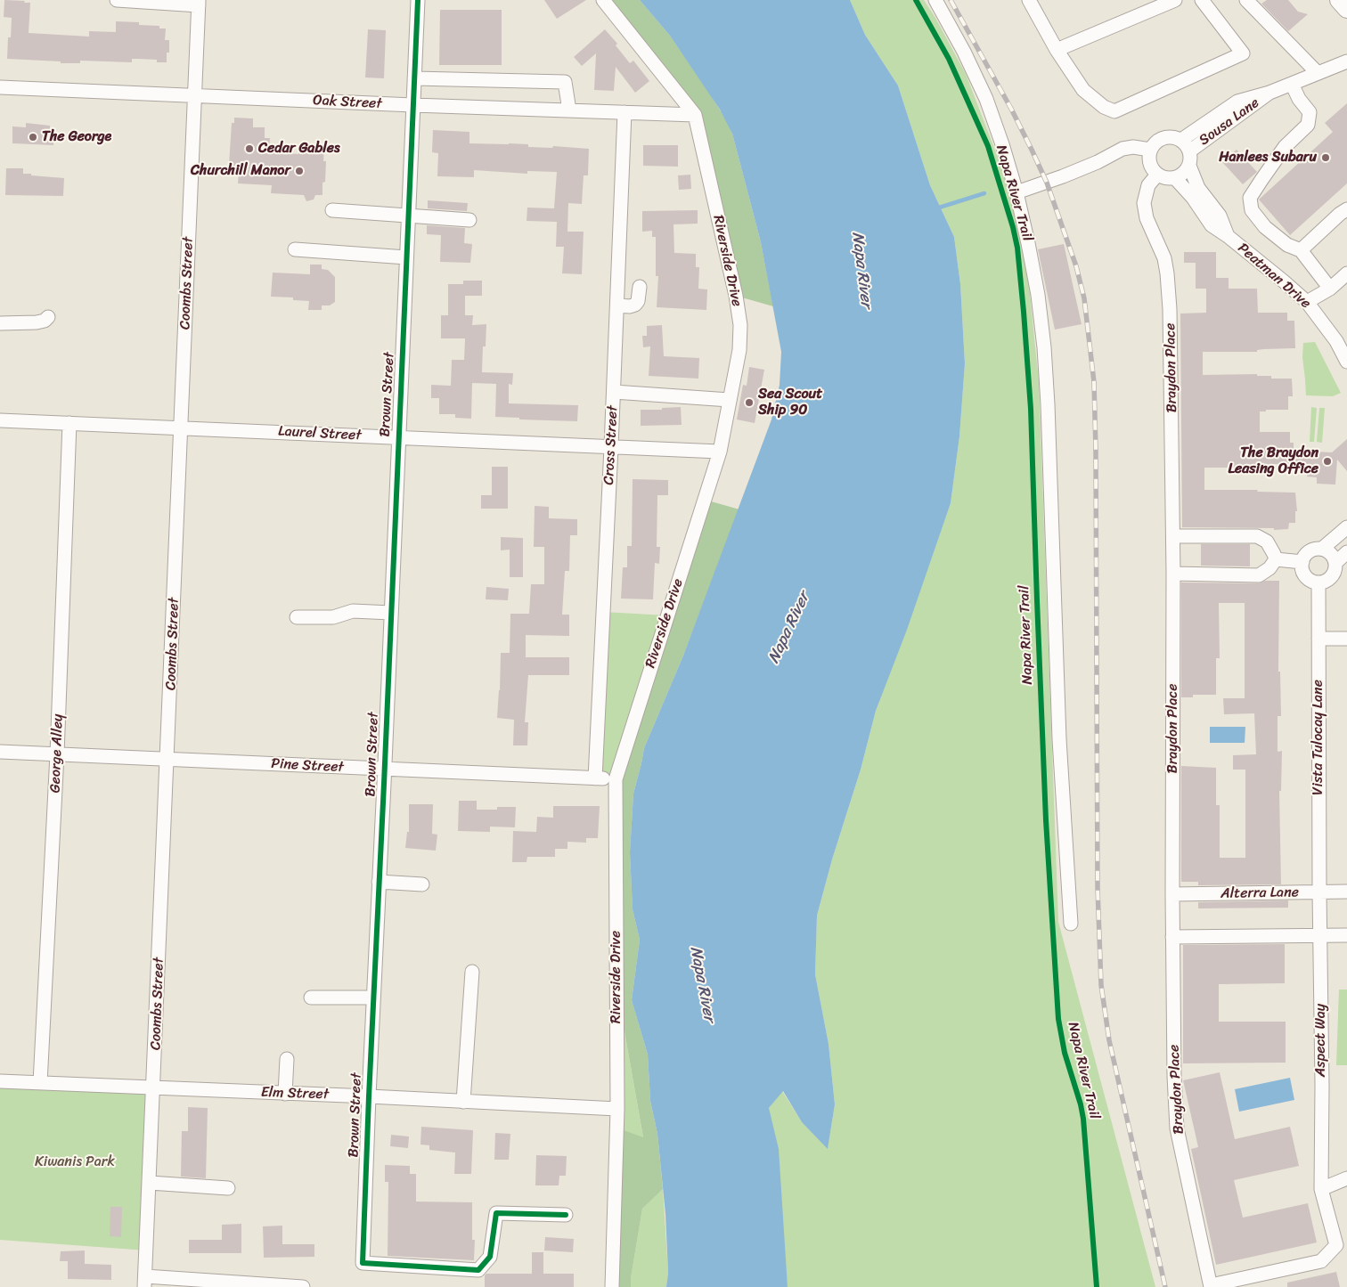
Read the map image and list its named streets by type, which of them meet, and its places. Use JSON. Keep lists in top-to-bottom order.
{
  "streets": {
    "street": [
      "Oak Street",
      "Sousa Lane",
      "Riverside Drive",
      "Peatman Drive",
      "Coombs Street",
      "Braydon Place",
      "Brown Street",
      "Laurel Street",
      "Cross Street",
      "Vista Tulocay Lane",
      "George Alley",
      "Pine Street",
      "Alterra Lane",
      "Aspect Way",
      "Elm Street"
    ],
    "cycle path": ["Napa River Trail"]
  },
  "crossings": [
    ["Oak Street", "Riverside Drive"],
    ["Oak Street", "Coombs Street"],
    ["Oak Street", "Brown Street"],
    ["Oak Street", "Cross Street"],
    ["Sousa Lane", "Peatman Drive"],
    ["Sousa Lane", "Braydon Place"],
    ["Riverside Drive", "Laurel Street"],
    ["Riverside Drive", "Pine Street"],
    ["Riverside Drive", "Elm Street"],
    ["Peatman Drive", "Braydon Place"],
    ["Coombs Street", "Laurel Street"],
    ["Coombs Street", "Pine Street"],
    ["Coombs Street", "Elm Street"],
    ["Braydon Place", "Alterra Lane"],
    ["Braydon Place", "Aspect Way"],
    ["Brown Street", "Laurel Street"],
    ["Brown Street", "Pine Street"],
    ["Brown Street", "Elm Street"],
    ["Laurel Street", "Cross Street"],
    ["Laurel Street", "George Alley"],
    ["Cross Street", "Pine Street"],
    ["Vista Tulocay Lane", "Alterra Lane"],
    ["Vista Tulocay Lane", "Aspect Way"],
    ["George Alley", "Pine Street"],
    ["George Alley", "Elm Street"],
    ["Alterra Lane", "Aspect Way"]
  ],
  "water": ["Napa River"],
  "parks": ["Kiwanis Park"],
  "places": [
    "The George",
    "Cedar Gables",
    "Hanlees Subaru",
    "Churchill Manor",
    "Sea Scout Ship 90",
    "The Braydon Leasing Office"
  ]
}
